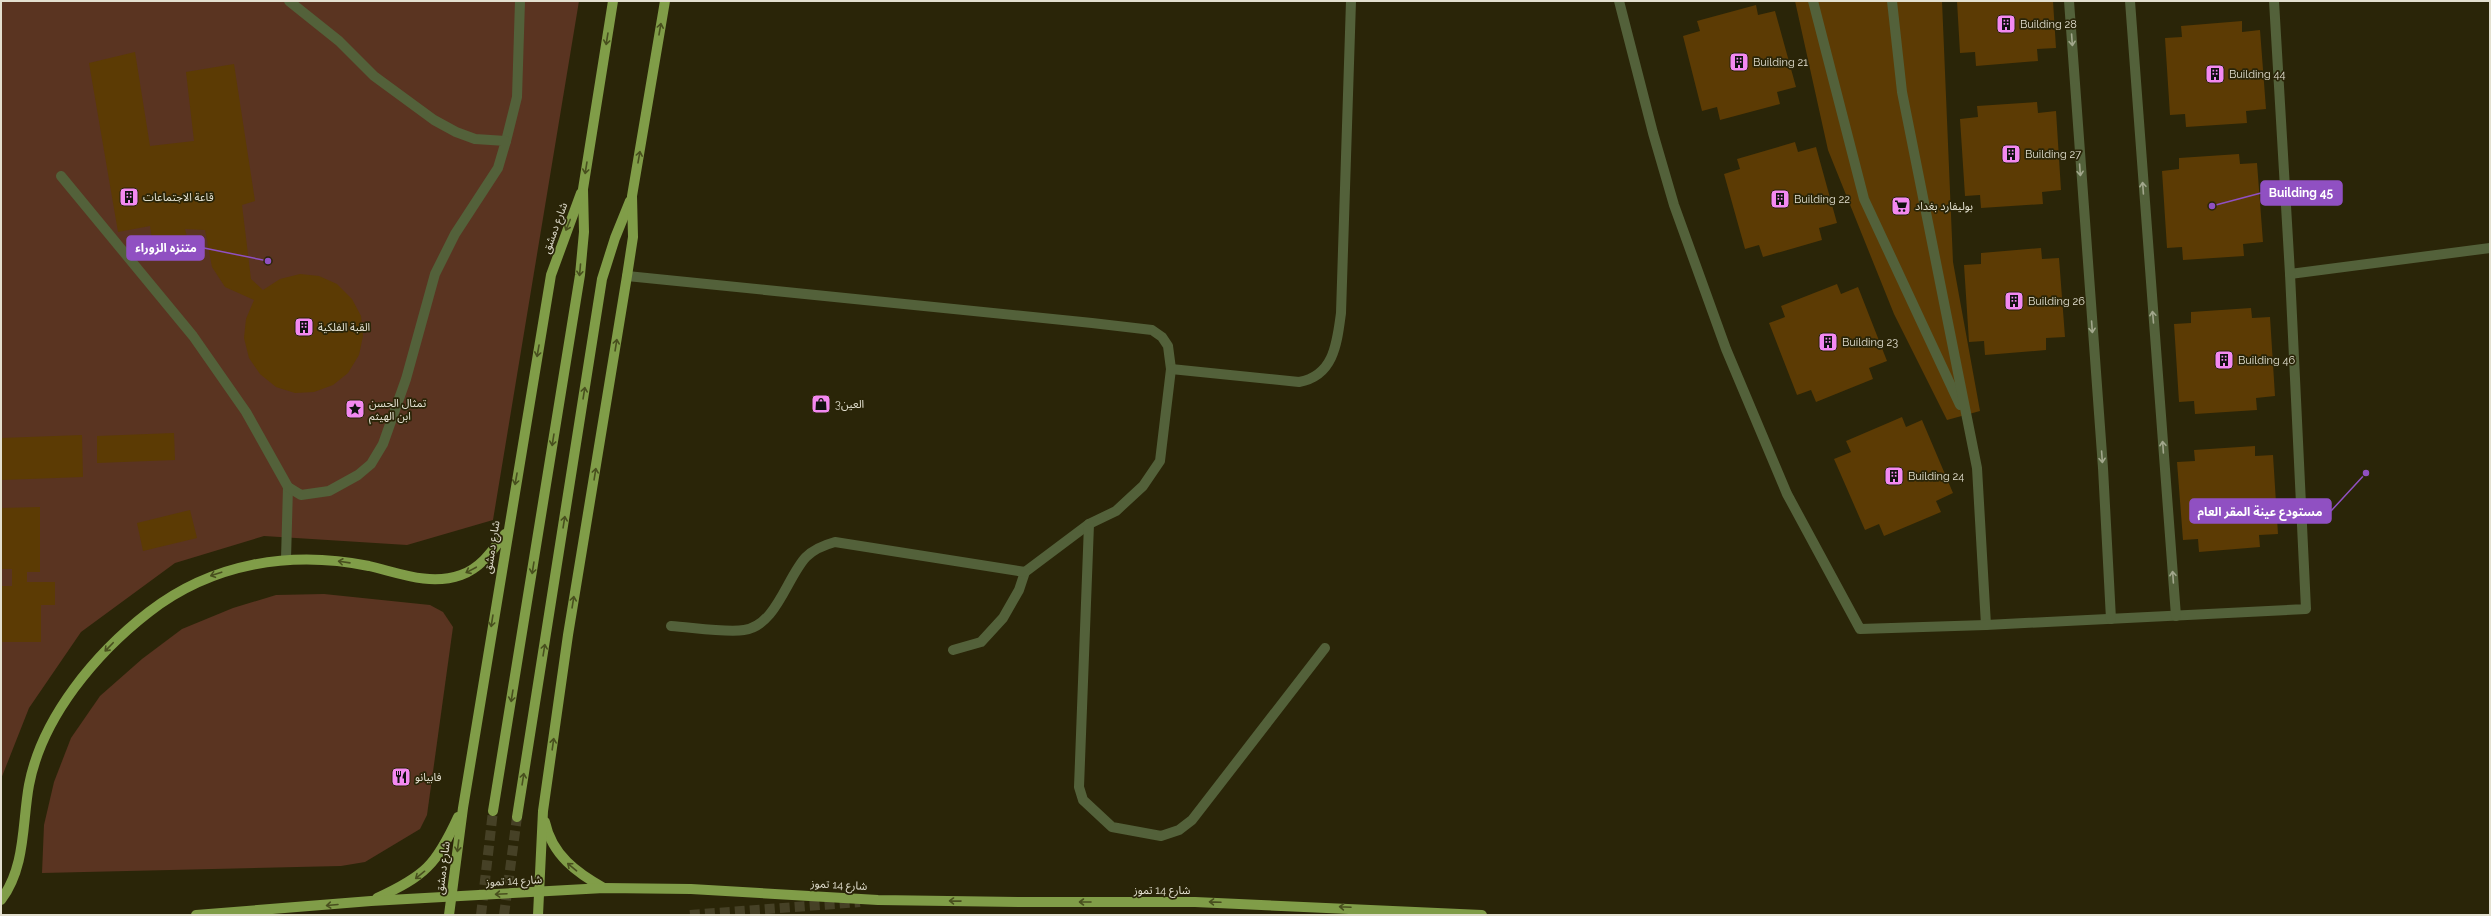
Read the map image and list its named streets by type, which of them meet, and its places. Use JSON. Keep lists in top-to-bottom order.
{
  "streets": {
    "main road": ["شارع دمشق", "شارع 14 تموز"]
  },
  "crossings": [
    ["شارع دمشق", "شارع 14 تموز"]
  ],
  "one_way": ["شارع 14 تموز"],
  "places": {
    "building": [
      "Building 28",
      "Building 21",
      "Building 44",
      "Building 27",
      "قاعة الاجتماعات",
      "Building 22",
      "Building 26",
      "القبة الفلكية",
      "Building 23",
      "Building 46",
      "Building 24"
    ],
    "supermarket": ["بوليفارد بغداد"],
    "other": ["Building 45", "متنزه الزوراء", "مستودع عينة المقر العام"],
    "shop": ["العين3"],
    "place": ["تمثال الحسن ابن الهيثم"],
    "restaurant": ["فابيانو"]
  }
}
